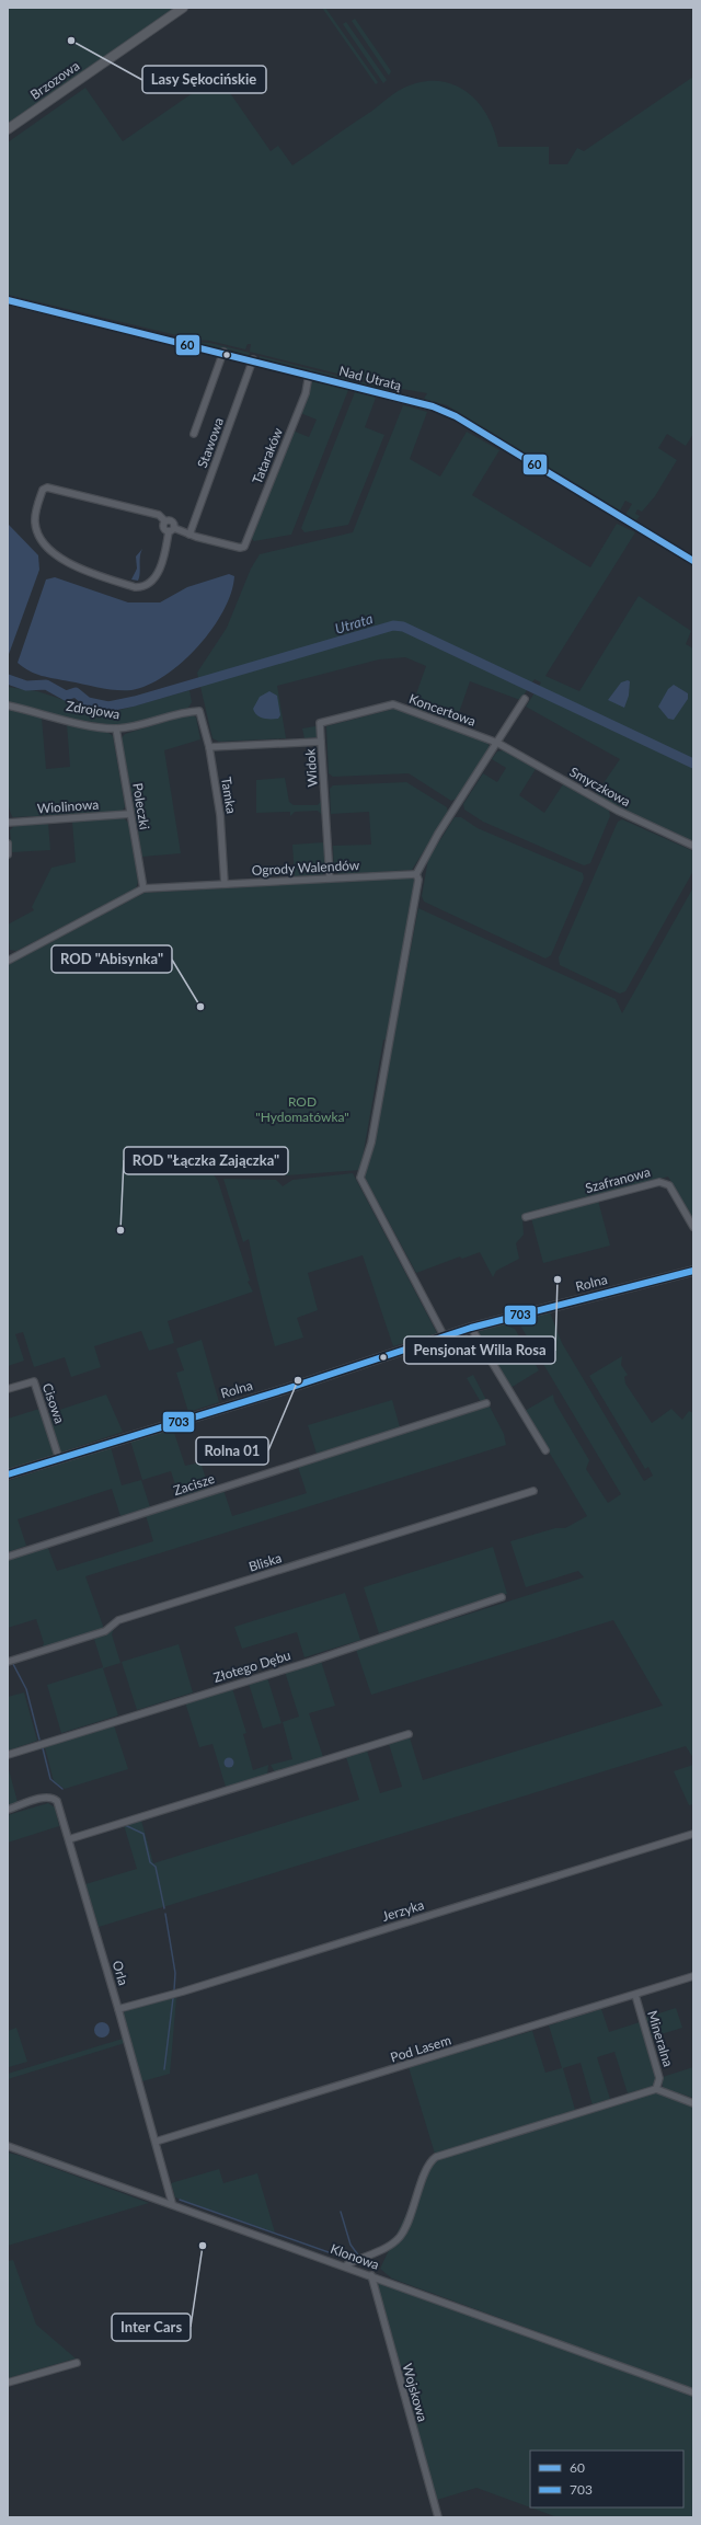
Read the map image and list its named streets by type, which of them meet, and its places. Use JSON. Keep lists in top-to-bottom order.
{
  "streets": {
    "street": [
      "Brzozowa",
      "Nad Utratą",
      "Stawowa",
      "Tataraków",
      "Zdrojowa",
      "Koncertowa",
      "Widok",
      "Smyczkowa",
      "Tamka",
      "Wiolinowa",
      "Poleczki",
      "Ogrody Walendów",
      "Szafranowa",
      "Rolna",
      "Cisowa",
      "Zacisze",
      "Bliska",
      "Złotego Dębu",
      "Jerzyka",
      "Orla",
      "Mineralna",
      "Pod Lasem",
      "Klonowa",
      "Wojskowa"
    ]
  },
  "crossings": [
    ["Nad Utratą", "Stawowa"],
    ["Nad Utratą", "Tataraków"],
    ["Stawowa", "Tataraków"],
    ["Zdrojowa", "Tamka"],
    ["Zdrojowa", "Poleczki"],
    ["Koncertowa", "Widok"],
    ["Koncertowa", "Smyczkowa"],
    ["Widok", "Tamka"],
    ["Widok", "Ogrody Walendów"],
    ["Tamka", "Ogrody Walendów"],
    ["Wiolinowa", "Poleczki"],
    ["Poleczki", "Ogrody Walendów"],
    ["Rolna", "Cisowa"],
    ["Jerzyka", "Orla"],
    ["Orla", "Pod Lasem"],
    ["Orla", "Klonowa"],
    ["Mineralna", "Pod Lasem"],
    ["Klonowa", "Wojskowa"]
  ],
  "water": ["Utrata"],
  "parks": ["ROD \"Hydomatówka\""],
  "places": [
    "Lasy Sękocińskie",
    "ROD \"Abisynka\"",
    "ROD \"Łączka Zajączka\"",
    "Pensjonat Willa Rosa",
    "Rolna 01",
    "Inter Cars"
  ],
  "lines": ["transit line 60", "transit line 703"],
  "legend": ["60", "703"]
}
